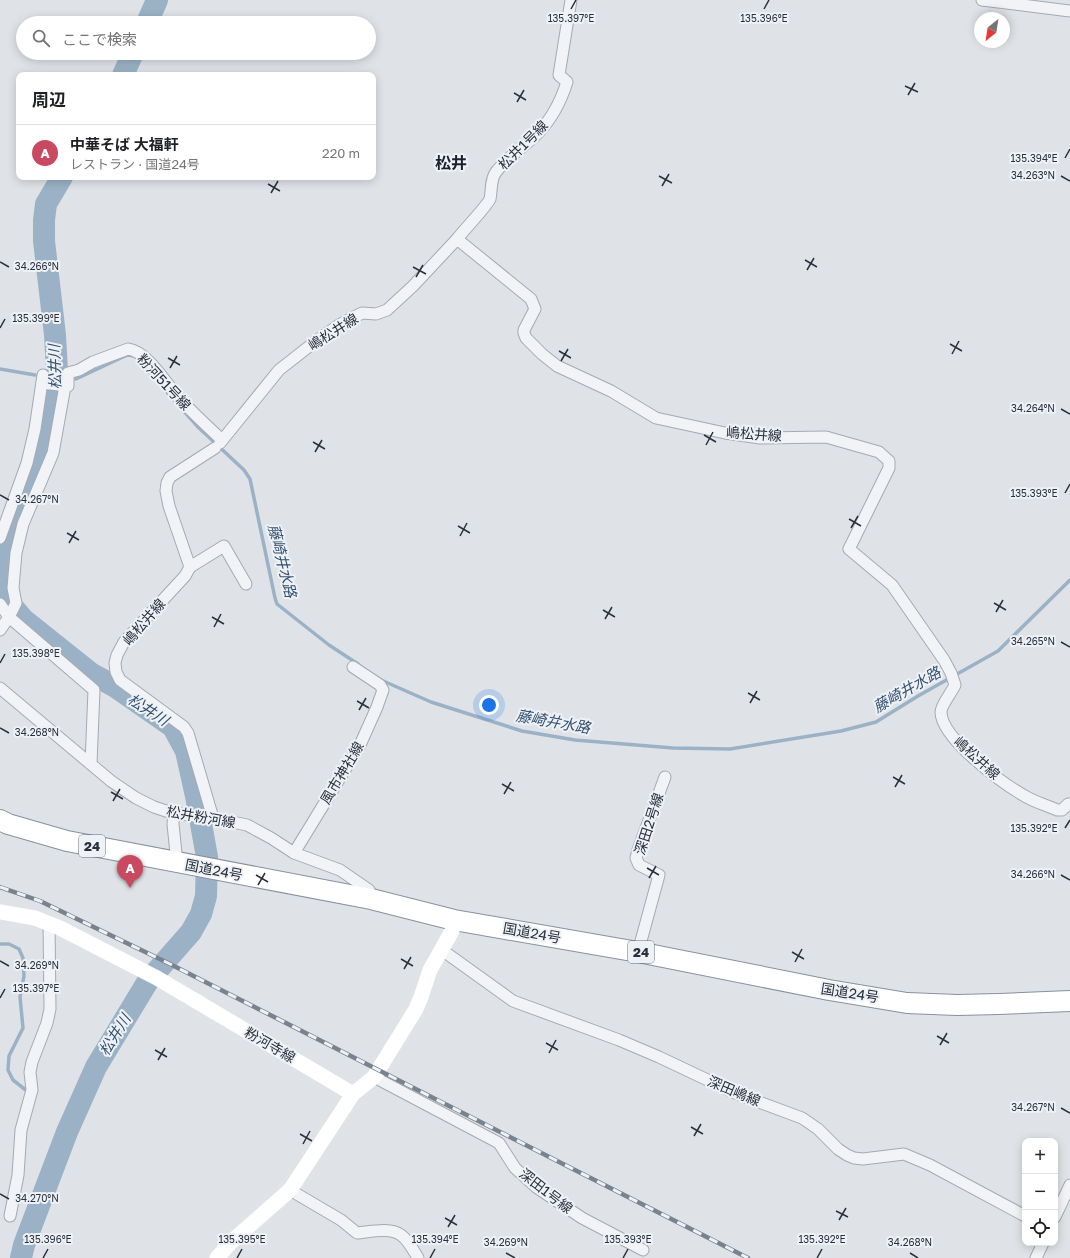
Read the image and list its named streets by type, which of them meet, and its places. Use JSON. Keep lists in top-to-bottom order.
{
  "streets": {
    "highway": ["24", "国道24号"],
    "main road": ["粉河寺線"],
    "street": [
      "松井1号線",
      "嶋松井線",
      "粉河51号線",
      "風市神社線",
      "松井粉河線",
      "深田2号線",
      "深田嶋線",
      "深田1号線"
    ]
  },
  "crossings": [
    ["松井1号線", "嶋松井線"],
    ["嶋松井線", "粉河51号線"],
    ["嶋松井線", "松井粉河線"],
    ["風市神社線", "松井粉河線"],
    ["松井粉河線", "国道24号"],
    ["深田2号線", "国道24号"]
  ],
  "districts": ["松井"],
  "water": ["松井川", "藤崎井水路"],
  "north": "bottom left",
  "page": {
    "search": "ここで検索",
    "heading": "周辺",
    "list": [
      {
        "mark": "A",
        "name": "中華そば 大福軒",
        "note": "レストラン · 国道24号",
        "value": "220 m"
      }
    ],
    "pins": "A",
    "map_buttons": ["+", "−"]
  },
  "coordinates": [
    "135.396°E",
    "135.397°E",
    "135.394°E",
    "34.263°N",
    "34.266°N",
    "135.399°E",
    "34.264°N",
    "135.393°E",
    "34.267°N",
    "34.265°N",
    "135.398°E",
    "34.268°N",
    "135.392°E",
    "34.269°N",
    "34.270°N",
    "135.395°E"
  ]
}
